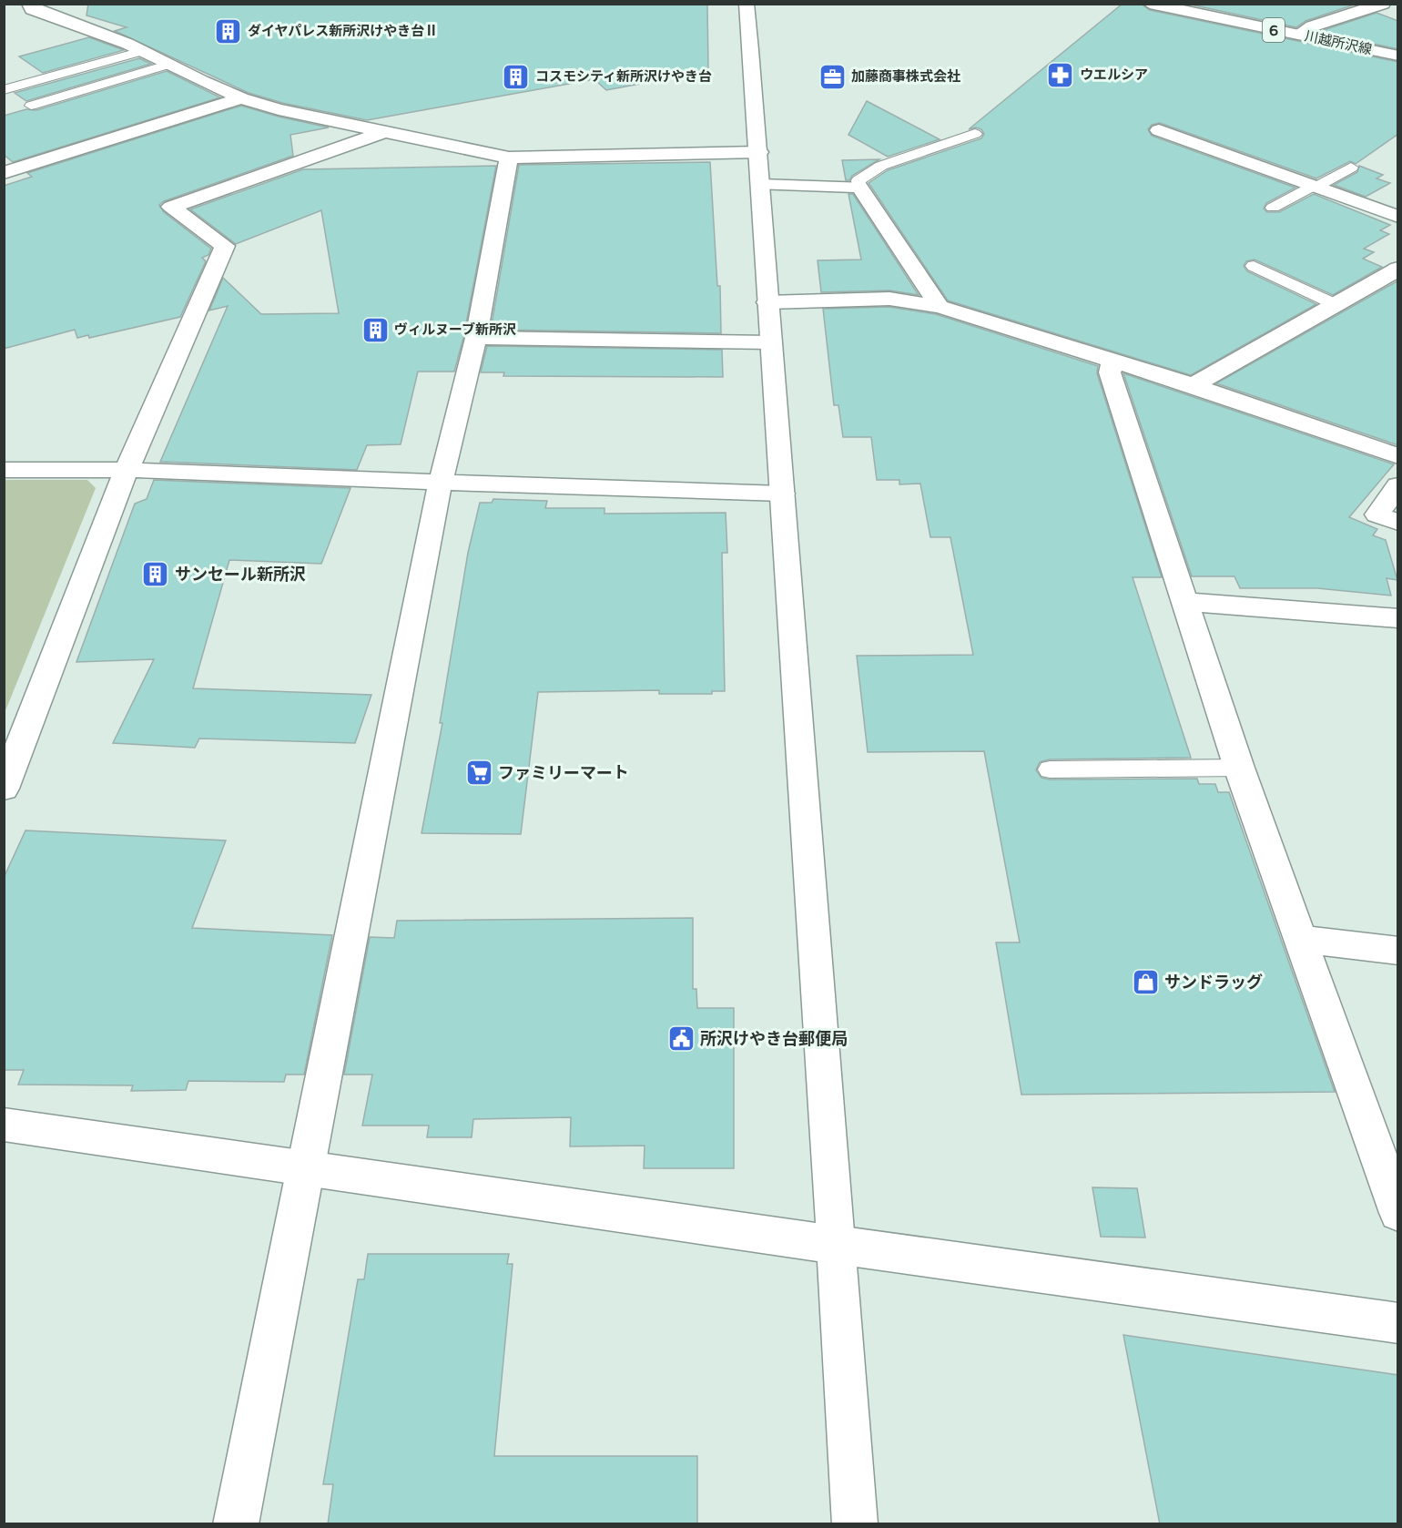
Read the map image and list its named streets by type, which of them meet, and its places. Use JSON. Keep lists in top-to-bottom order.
{
  "streets": {
    "street": ["6", "川越所沢線"]
  },
  "places": {
    "building": [
      "ダイヤパレス新所沢けやき台Ⅱ",
      "コスモシティ新所沢けやき台",
      "ヴィルヌーブ新所沢",
      "サンセール新所沢"
    ],
    "pharmacy": ["ウエルシア"],
    "office": ["加藤商事株式会社"],
    "supermarket": ["ファミリーマート"],
    "shop": ["サンドラッグ"],
    "public building": ["所沢けやき台郵便局"]
  }
}
